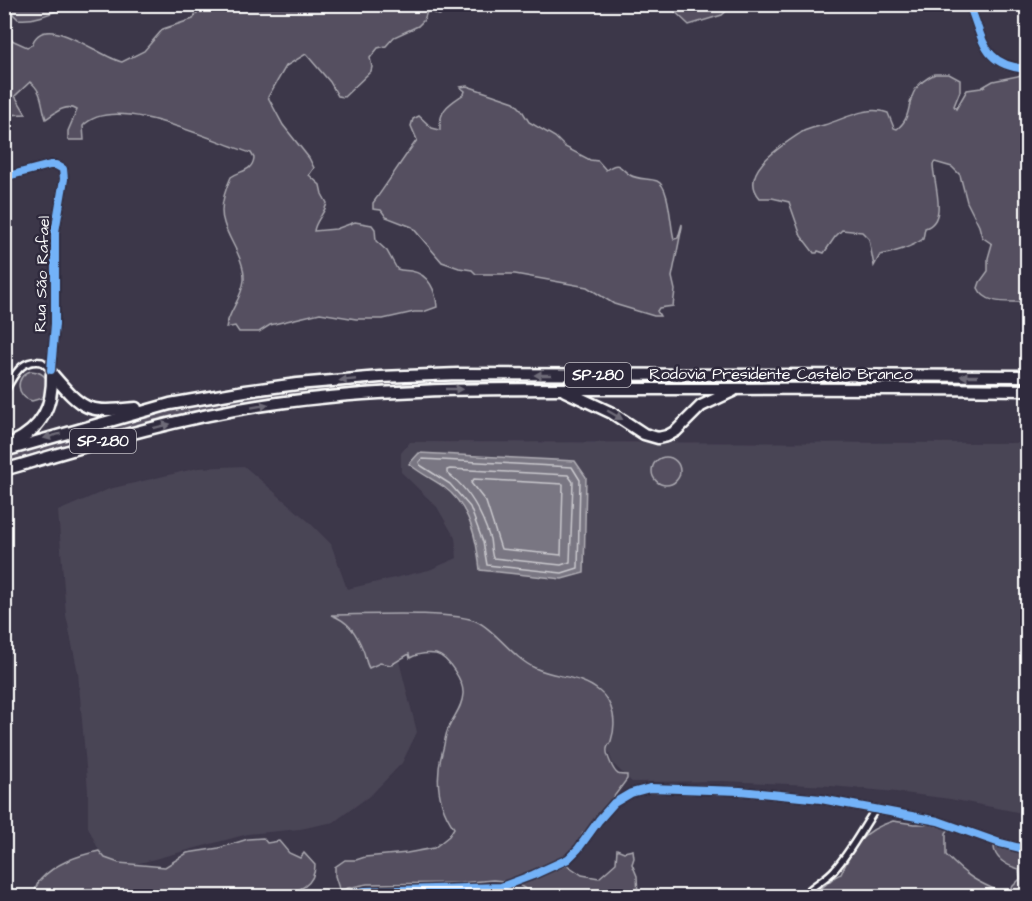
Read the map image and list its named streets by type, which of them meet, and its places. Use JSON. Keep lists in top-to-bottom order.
{
  "streets": {
    "highway": ["Rodovia Presidente Castelo Branco", "SP-280"],
    "street": ["Rua São Rafael"]
  }
}
